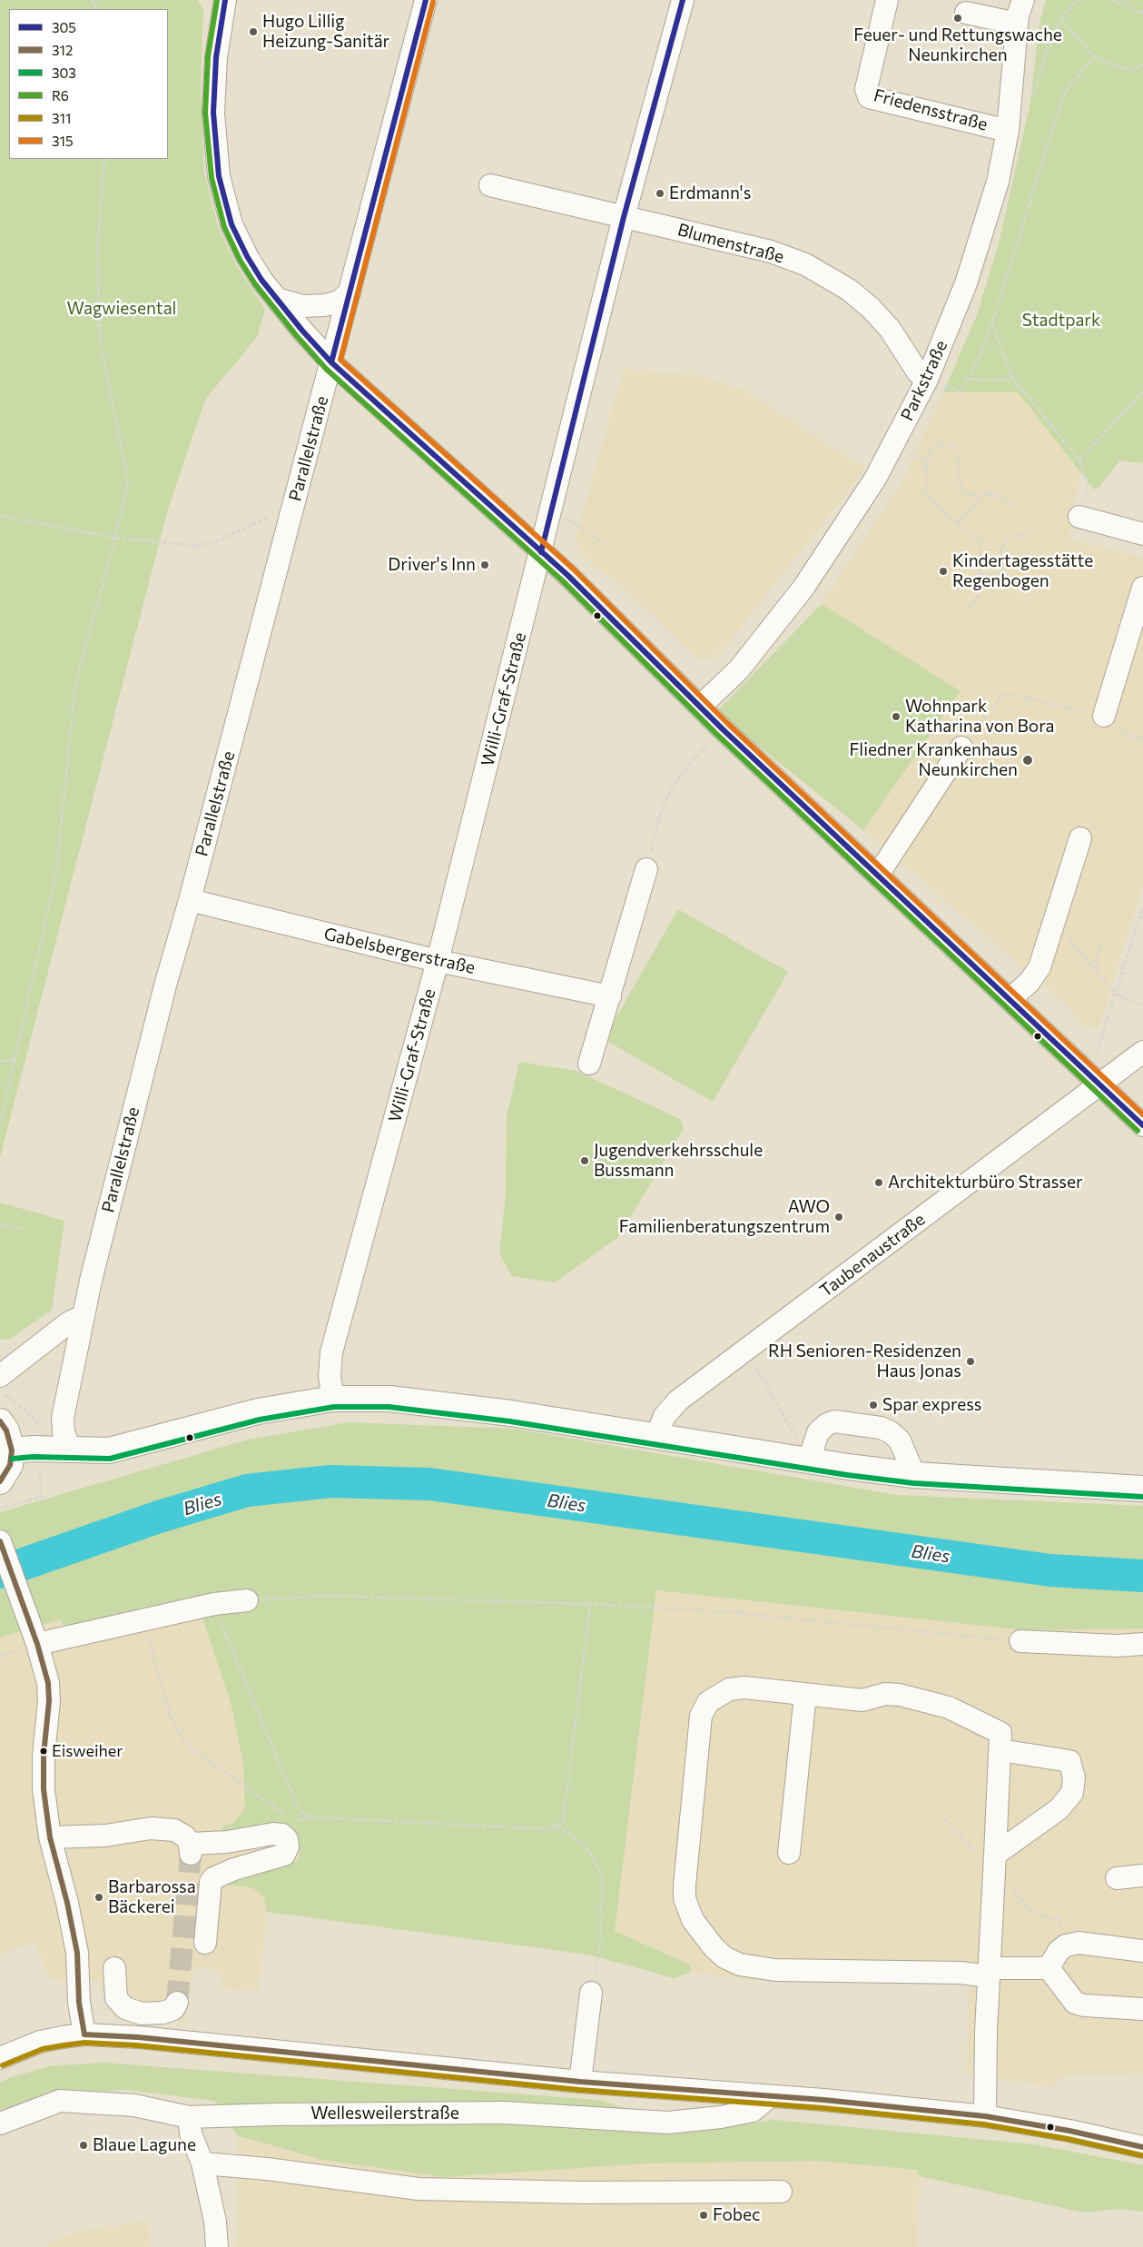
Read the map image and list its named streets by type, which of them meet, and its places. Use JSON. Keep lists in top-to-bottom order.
{
  "streets": {
    "street": [
      "Friedensstraße",
      "Blumenstraße",
      "Parkstraße",
      "Parallelstraße",
      "Willi-Graf-Straße",
      "Gabelsbergerstraße",
      "Taubenaustraße",
      "Wellesweilerstraße"
    ]
  },
  "crossings": [
    ["Friedensstraße", "Parkstraße"],
    ["Blumenstraße", "Parkstraße"],
    ["Blumenstraße", "Willi-Graf-Straße"],
    ["Parallelstraße", "Gabelsbergerstraße"],
    ["Willi-Graf-Straße", "Gabelsbergerstraße"]
  ],
  "water": ["Blies"],
  "parks": ["Wagwiesental", "Stadtpark"],
  "places": [
    "Feuer- und Rettungswache Neunkirchen",
    "Hugo Lillig Heizung-Sanitär",
    "Erdmann's",
    "Driver's Inn",
    "Kindertagesstätte Regenbogen",
    "Wohnpark Katharina von Bora",
    "Fliedner Krankenhaus Neunkirchen",
    "Jugendverkehrsschule Bussmann",
    "Architekturbüro Strasser",
    "AWO Familienberatungszentrum",
    "RH Senioren-Residenzen Haus Jonas",
    "Spar express",
    "Eisweiher",
    "Barbarossa Bäckerei",
    "Blaue Lagune",
    "Fobec"
  ],
  "lines": [
    "transit line 305",
    "transit line R6",
    "transit line 315",
    "transit line 303",
    "transit line 312",
    "transit line 311"
  ],
  "legend": [
    "305",
    "312",
    "303",
    "R6",
    "311",
    "315"
  ]
}
